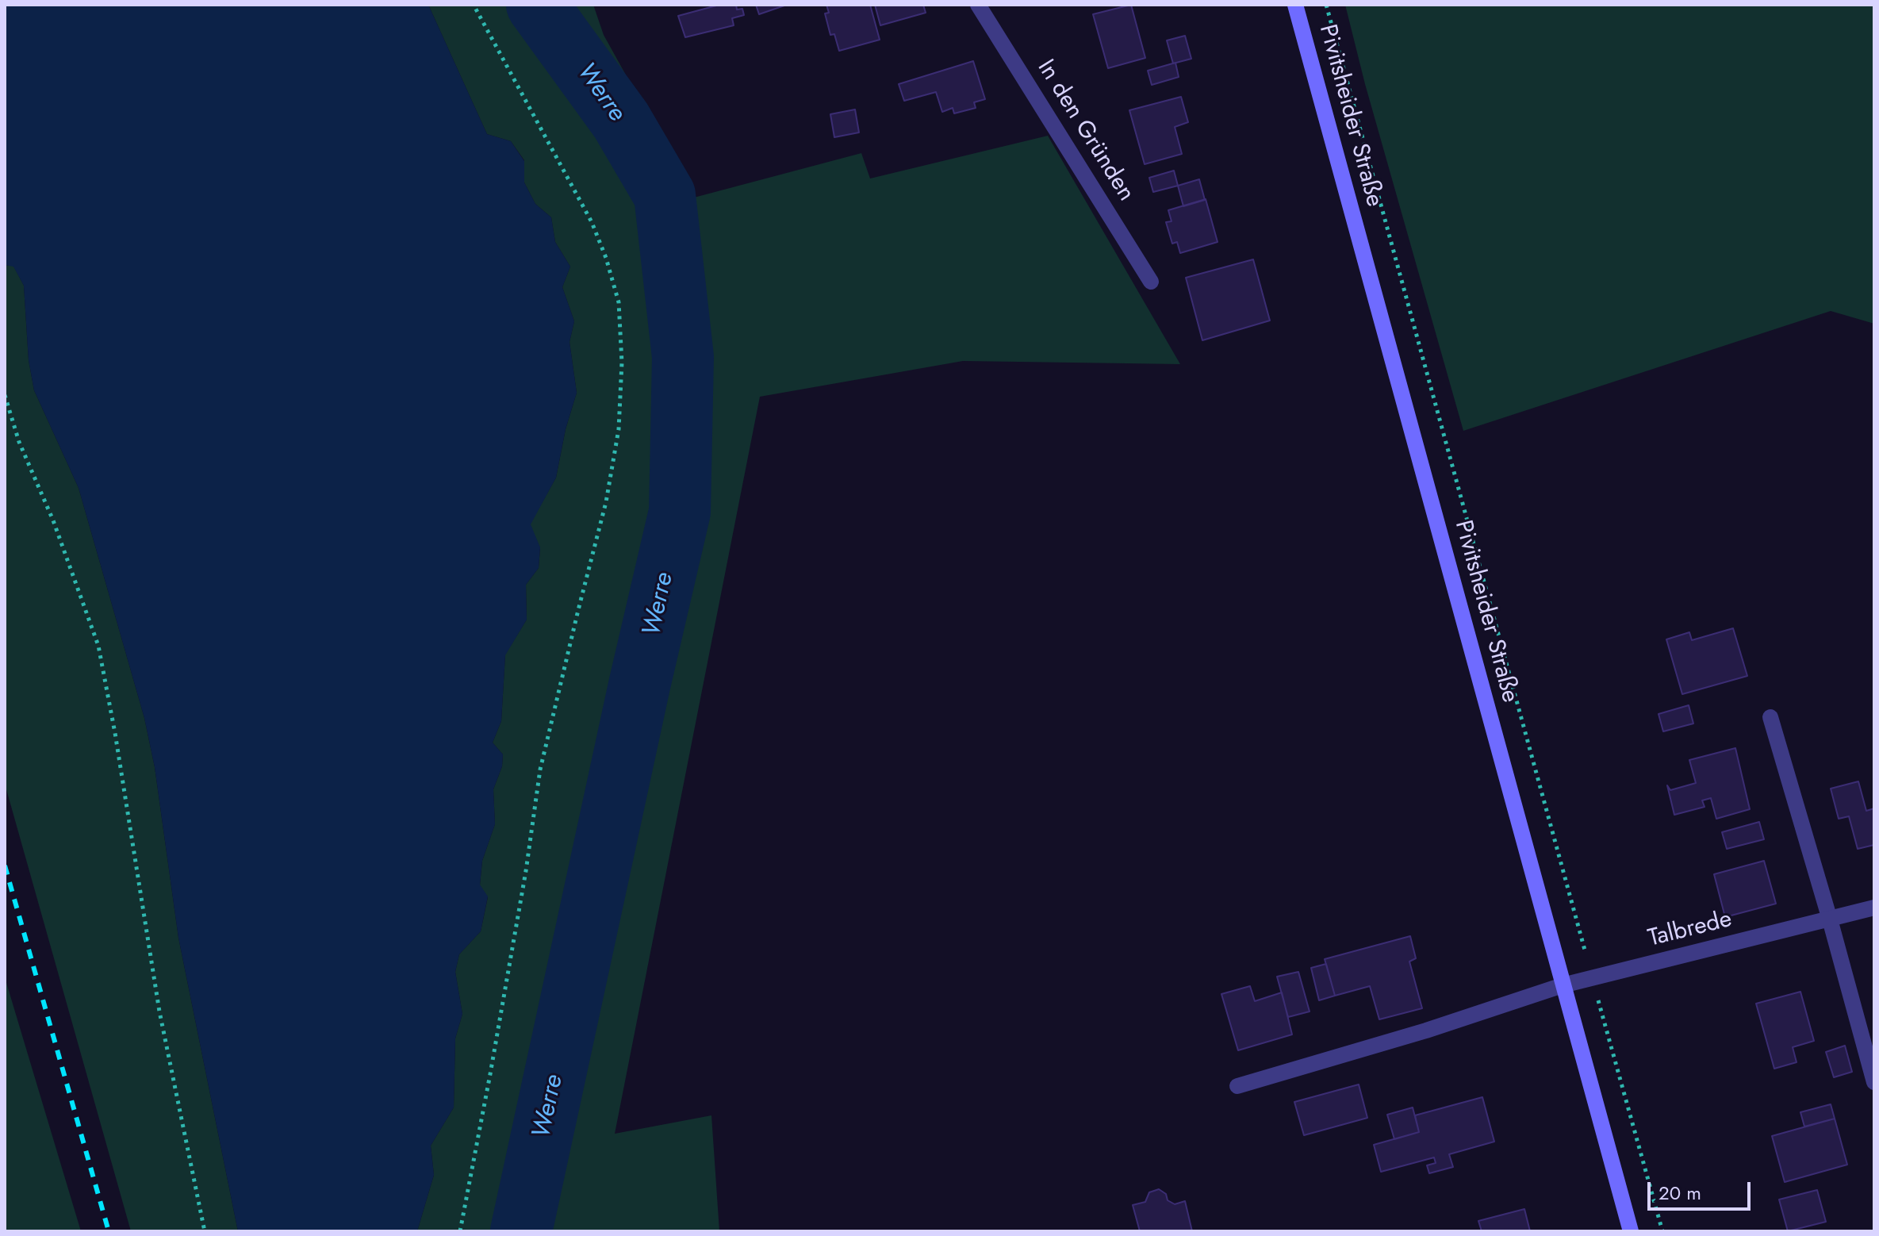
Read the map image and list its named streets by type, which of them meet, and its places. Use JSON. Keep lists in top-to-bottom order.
{
  "streets": {
    "main road": ["Pivitsheider Straße"],
    "street": ["In den Gründen", "Talbrede"]
  },
  "crossings": [
    ["Pivitsheider Straße", "Talbrede"]
  ],
  "water": ["Werre"],
  "scale_bar": "20 m"
}
